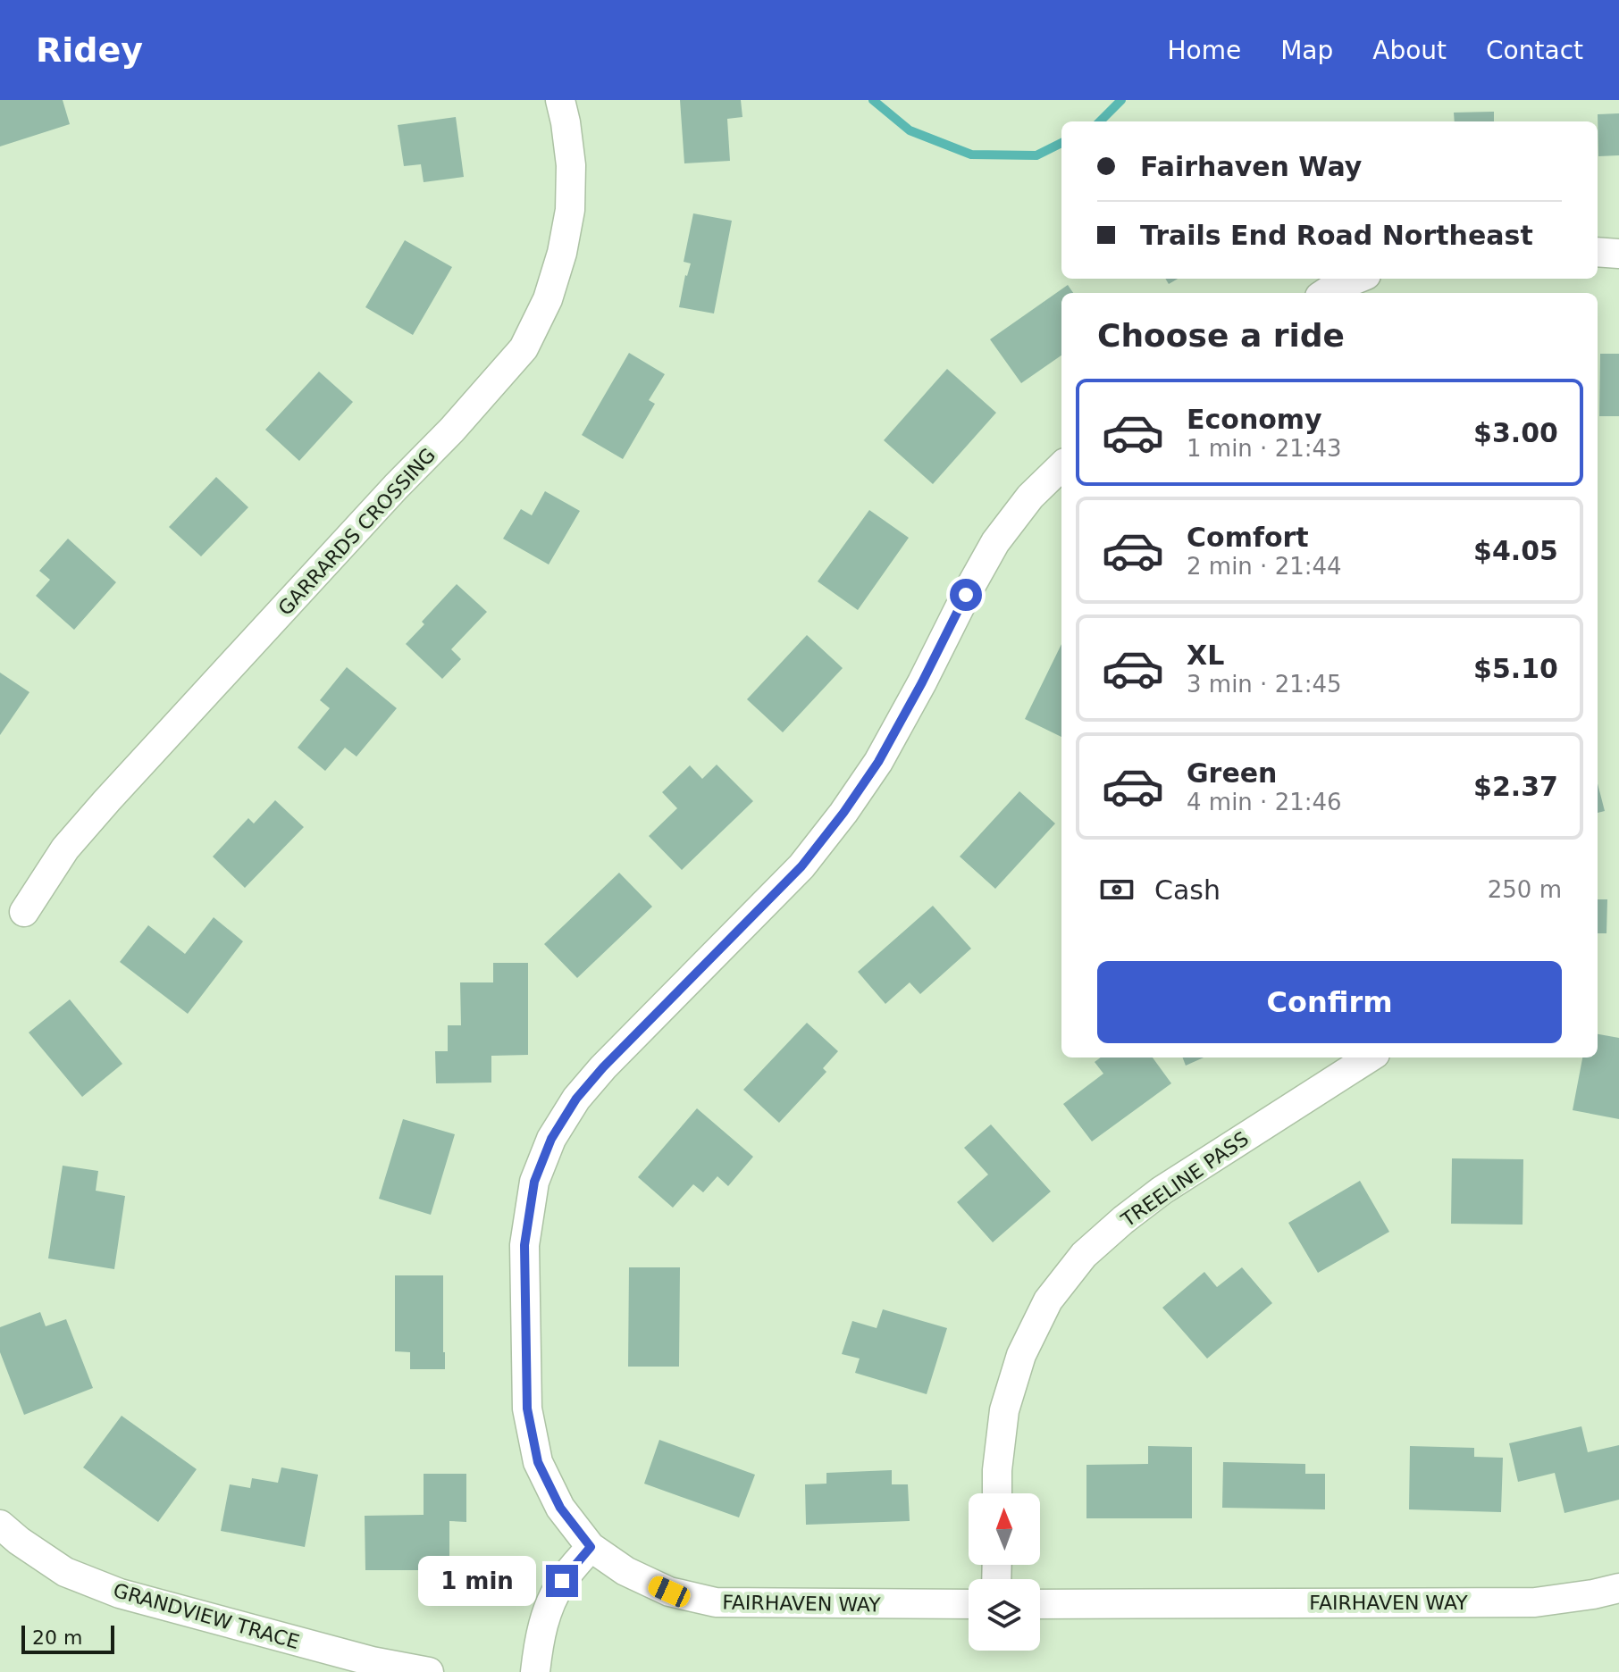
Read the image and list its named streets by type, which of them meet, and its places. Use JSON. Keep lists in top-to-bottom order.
{
  "streets": {
    "street": [
      "GARRARDS CROSSING",
      "TREELINE PASS",
      "FAIRHAVEN WAY",
      "GRANDVIEW TRACE"
    ]
  },
  "scale_bar": "20 m",
  "north": "top",
  "page": {
    "header": "Ridey",
    "nav": [
      "Home",
      "Map",
      "About",
      "Contact"
    ],
    "banner": ["Fairhaven Way", "Trails End Road Northeast"],
    "heading": "Choose a ride",
    "list": [
      {
        "name": "Economy",
        "note": "1 min · 21:43",
        "value": "$3.00"
      },
      {
        "name": "Comfort",
        "note": "2 min · 21:44",
        "value": "$4.05"
      },
      {
        "name": "XL",
        "note": "3 min · 21:45",
        "value": "$5.10"
      },
      {
        "name": "Green",
        "note": "4 min · 21:46",
        "value": "$2.37"
      }
    ],
    "pay": ["Cash", "250 m"],
    "buttons": "Confirm",
    "bubble": "1 min",
    "scale": "20 m"
  }
}
